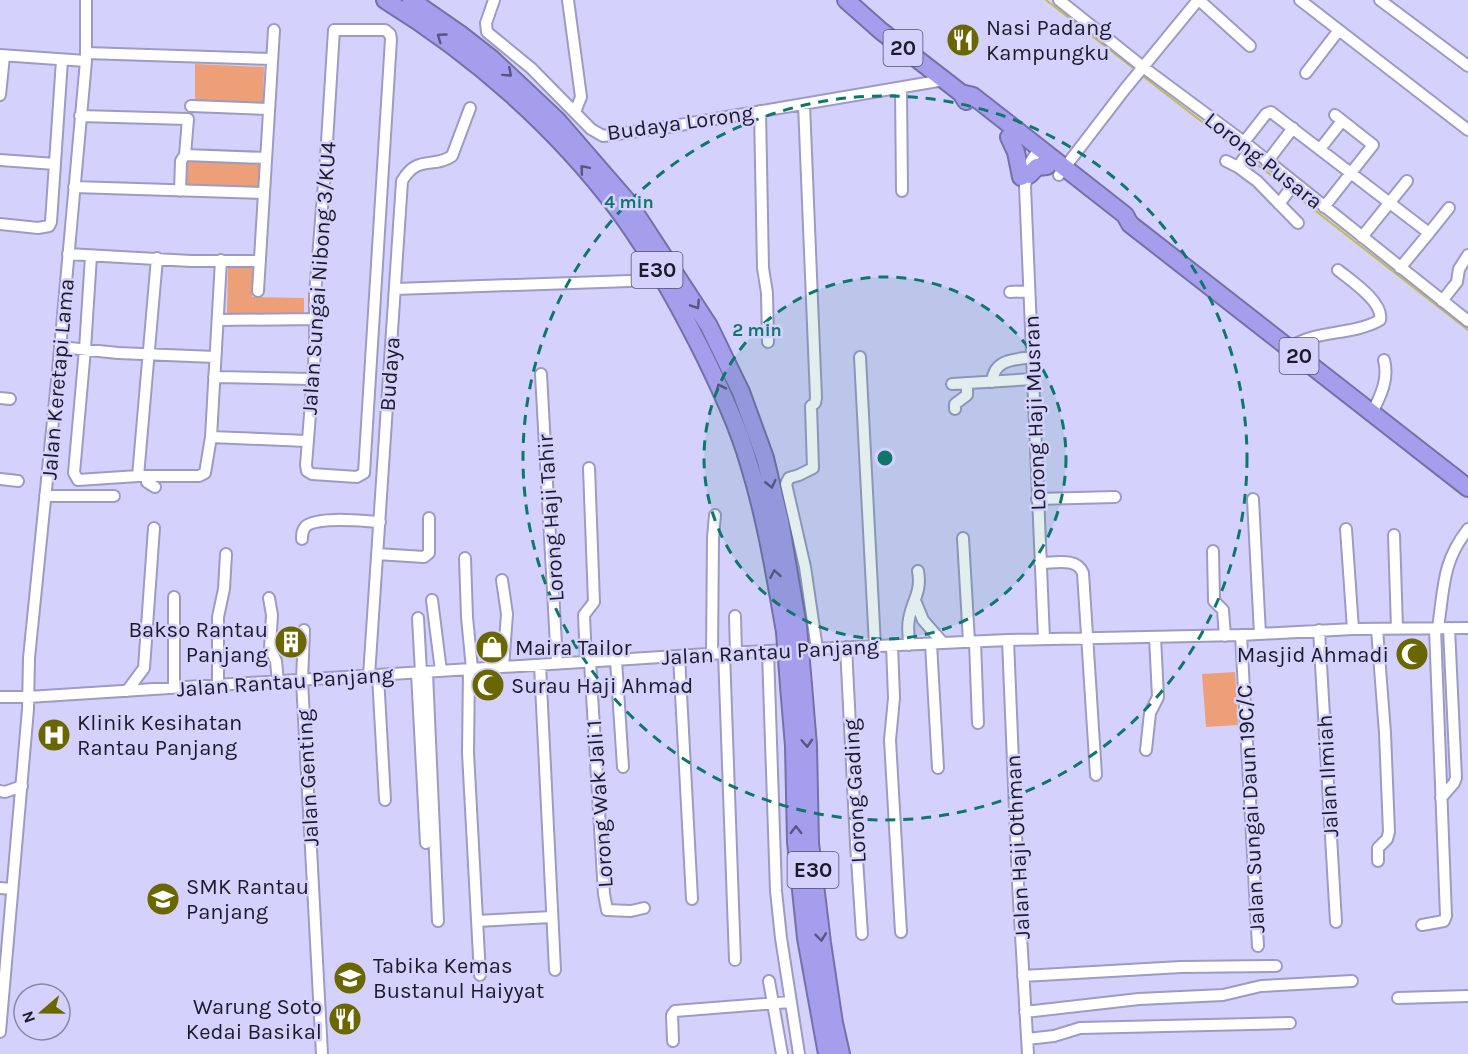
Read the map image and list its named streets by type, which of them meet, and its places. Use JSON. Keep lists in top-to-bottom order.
{
  "streets": {
    "highway": ["20", "E30"],
    "street": [
      "Budaya Lorong",
      "Lorong Pusara",
      "Jalan Sungai Nibong 3/KU4",
      "Budaya",
      "Jalan Keretapi Lama",
      "Lorong Haji Musran",
      "Lorong Haji Tahir",
      "Jalan Rantau Panjang",
      "Jalan Ilmiah",
      "Jalan Genting",
      "Lorong Gading",
      "Lorong Wak Jali 1",
      "Jalan Sungai Daun 19C/C",
      "Jalan Haji Othman"
    ]
  },
  "crossings": [
    ["20", "Budaya Lorong"],
    ["20", "Lorong Haji Musran"],
    ["Budaya", "Jalan Rantau Panjang"],
    ["Jalan Keretapi Lama", "Jalan Rantau Panjang"],
    ["Lorong Haji Musran", "Jalan Rantau Panjang"],
    ["Lorong Haji Tahir", "Jalan Rantau Panjang"],
    ["Jalan Rantau Panjang", "Jalan Ilmiah"],
    ["Jalan Rantau Panjang", "Jalan Genting"],
    ["Jalan Rantau Panjang", "Lorong Gading"],
    ["Jalan Rantau Panjang", "Lorong Wak Jali 1"],
    ["Jalan Rantau Panjang", "Jalan Sungai Daun 19C/C"],
    ["Jalan Rantau Panjang", "Jalan Haji Othman"]
  ],
  "places": {
    "restaurant": ["Nasi Padang Kampungku", "Warung Soto Kedai Basikal"],
    "building": ["Bakso Rantau Panjang"],
    "shop": ["Maira Tailor"],
    "mosque": ["Masjid Ahmadi", "Surau Haji Ahmad"],
    "hospital": ["Klinik Kesihatan Rantau Panjang"],
    "school or university": ["SMK Rantau Panjang", "Tabika Kemas Bustanul Haiyyat"]
  },
  "north": "left",
  "rings": ["4 min", "2 min"]
}
